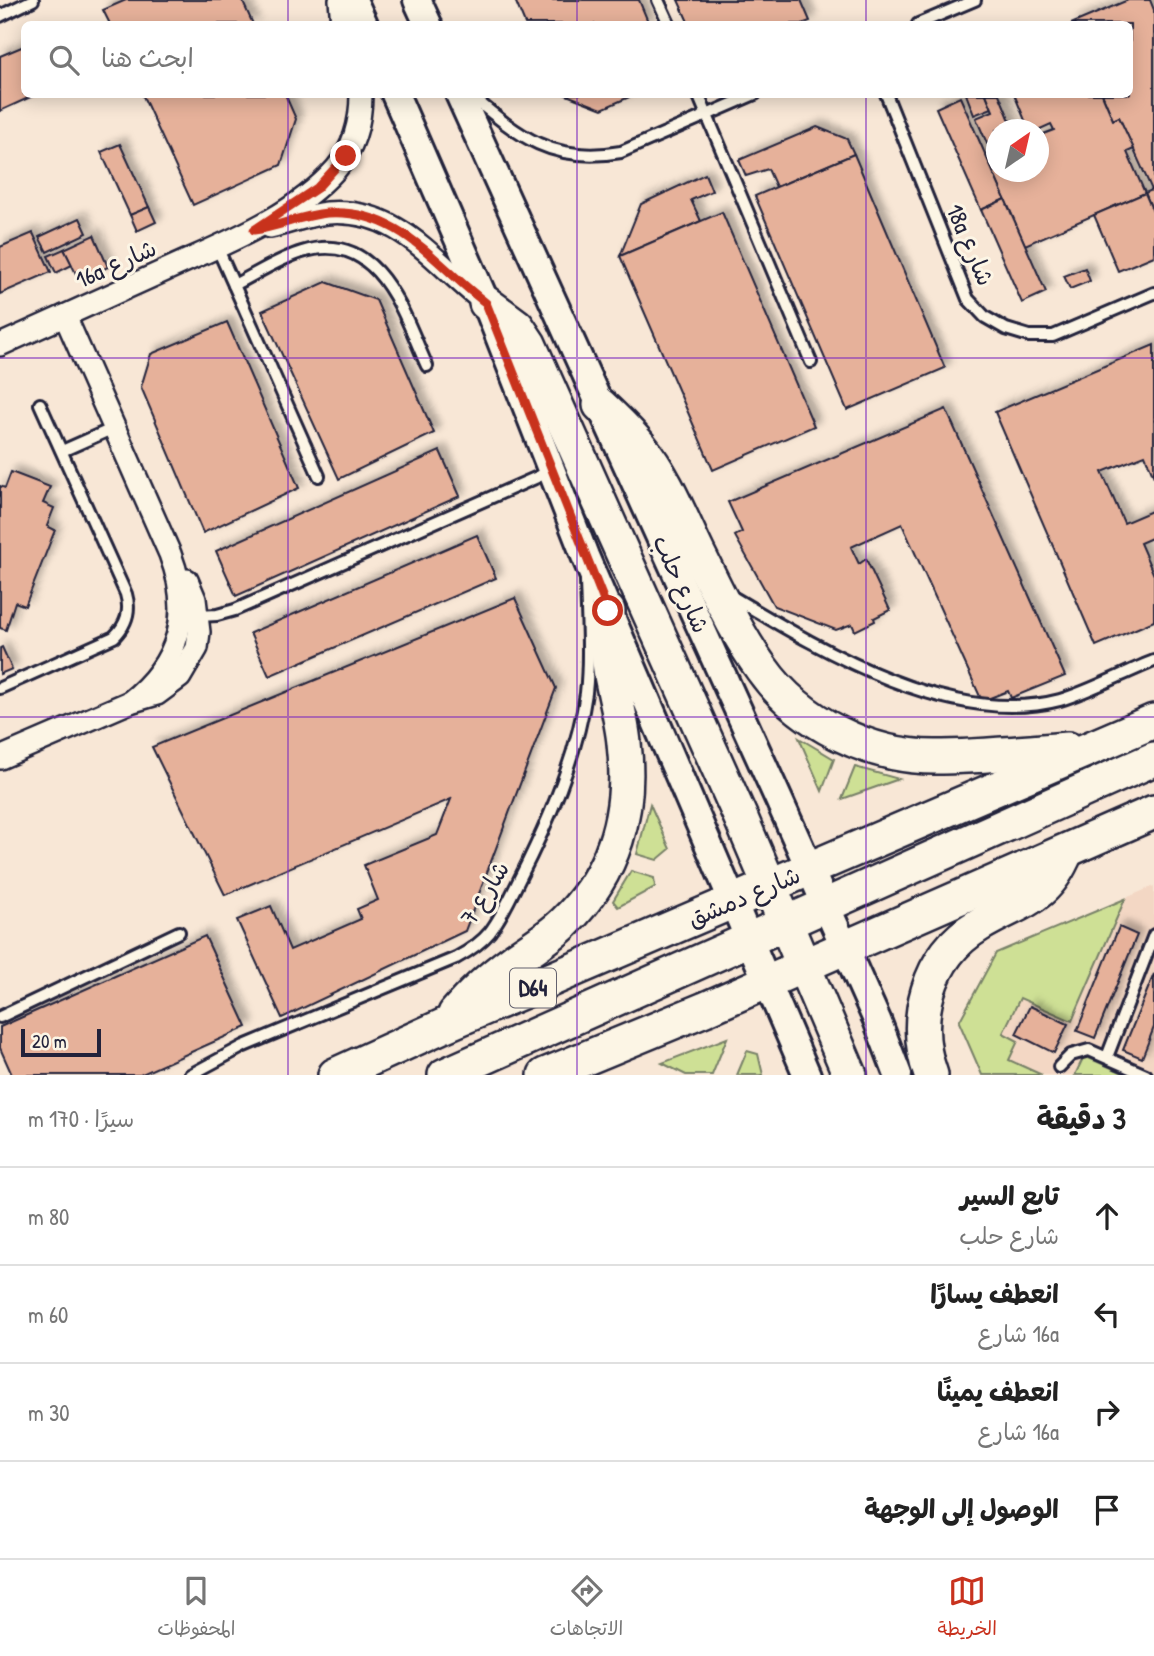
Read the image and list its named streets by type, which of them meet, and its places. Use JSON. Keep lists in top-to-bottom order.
{
  "streets": {
    "main road": ["شارع دمشق", "D64"],
    "street": ["16a شارع", "شارع حلب"],
    "lane": ["18a شارع", "شارع 7"]
  },
  "crossings": [
    ["شارع حلب", "شارع دمشق"]
  ],
  "scale_bar": "20 m",
  "north": "top right",
  "page": {
    "search": "ابحث هنا",
    "scale": "20 m",
    "heading": ["3 دقيقة", "سيرًا · 170 m"],
    "list": [
      ["تابع السير", "شارع حلب", "80 m"],
      ["انعطف يسارًا", "16a شارع", "60 m"],
      ["انعطف يمينًا", "16a شارع", "30 m"],
      "الوصول إلى الوجهة"
    ],
    "nav": ["الخريطة", "الاتجاهات", "المحفوظات"]
  }
}
